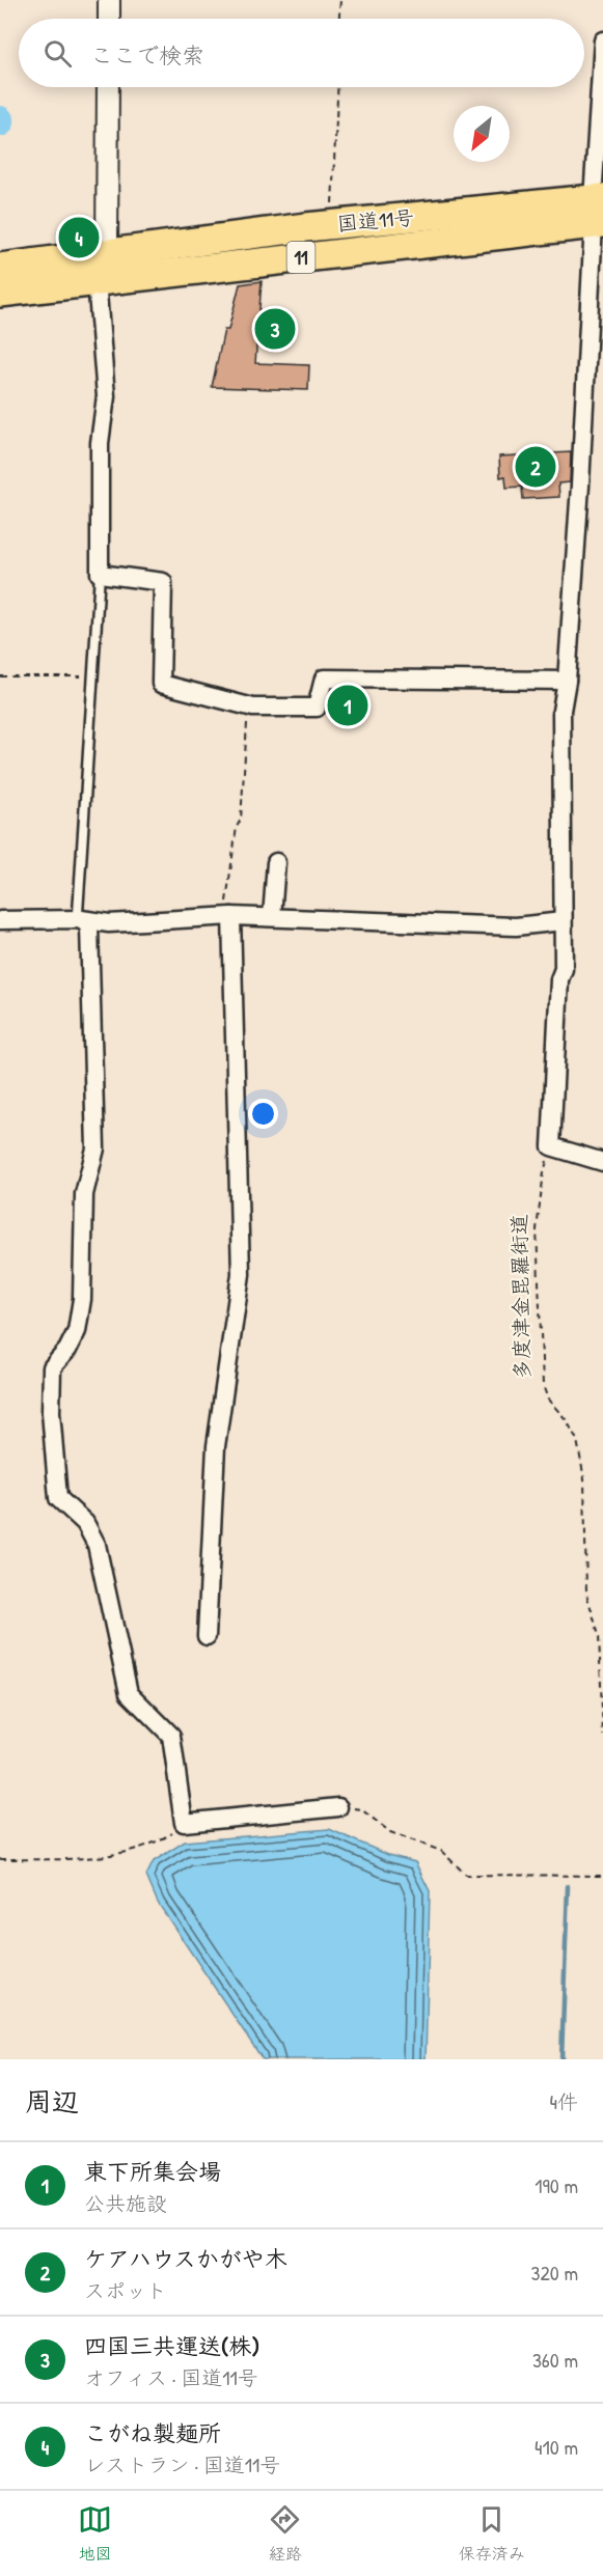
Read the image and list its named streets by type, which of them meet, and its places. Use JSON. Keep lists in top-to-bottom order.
{
  "streets": {
    "highway": ["国道11号", "11"],
    "path": ["多度津金毘羅街道"]
  },
  "north": "bottom left",
  "page": {
    "search": "ここで検索",
    "pins": [
      "4",
      "3",
      "2",
      "1"
    ],
    "heading": ["周辺", "4件"],
    "list": [
      {
        "mark": "1",
        "name": "東下所集会場",
        "note": "公共施設",
        "value": "190 m"
      },
      {
        "mark": "2",
        "name": "ケアハウスかがや木",
        "note": "スポット",
        "value": "320 m"
      },
      {
        "mark": "3",
        "name": "四国三共運送(株)",
        "note": "オフィス · 国道11号",
        "value": "360 m"
      },
      {
        "mark": "4",
        "name": "こがね製麺所",
        "note": "レストラン · 国道11号",
        "value": "410 m"
      }
    ],
    "nav": ["地図", "経路", "保存済み"]
  }
}
